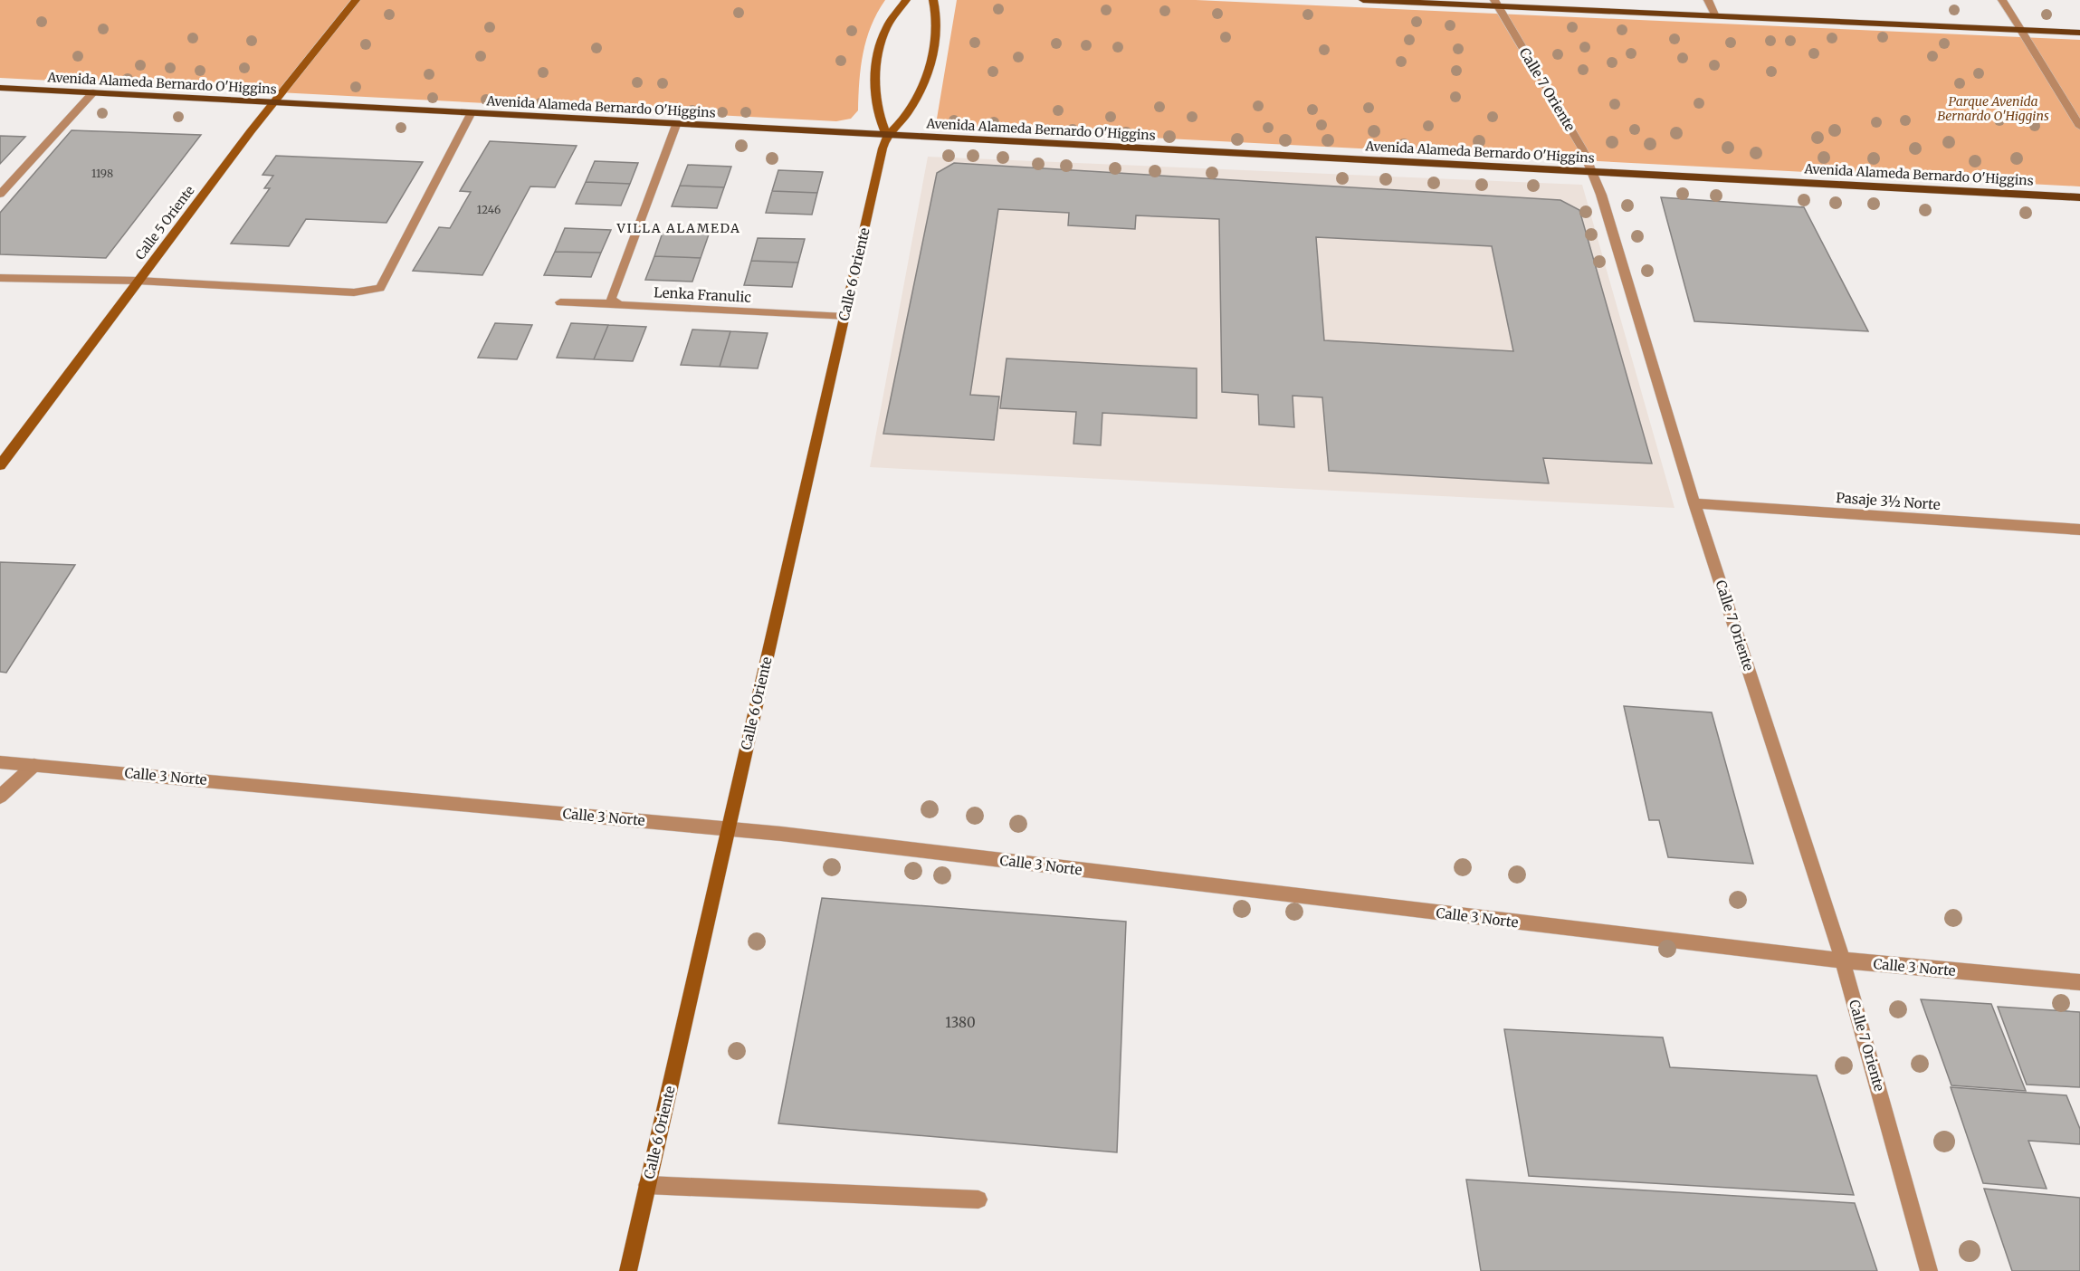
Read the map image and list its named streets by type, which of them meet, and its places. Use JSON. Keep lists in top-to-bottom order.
{
  "streets": {
    "main road": ["Avenida Alameda Bernardo O'Higgins", "Calle 5 Oriente", "Calle 6 Oriente"],
    "street": [
      "Calle 7 Oriente",
      "Lenka Franulic",
      "Pasaje 3½ Norte",
      "Calle 3 Norte"
    ]
  },
  "crossings": [
    ["Avenida Alameda Bernardo O'Higgins", "Calle 7 Oriente"],
    ["Avenida Alameda Bernardo O'Higgins", "Calle 5 Oriente"],
    ["Avenida Alameda Bernardo O'Higgins", "Calle 6 Oriente"],
    ["Calle 7 Oriente", "Pasaje 3½ Norte"],
    ["Calle 7 Oriente", "Calle 3 Norte"],
    ["Calle 6 Oriente", "Lenka Franulic"],
    ["Calle 6 Oriente", "Calle 3 Norte"]
  ],
  "districts": ["VILLA ALAMEDA"],
  "parks": ["Parque Avenida Bernardo O'Higgins"],
  "house_numbers": ["1198", "1246", "1380"]
}
